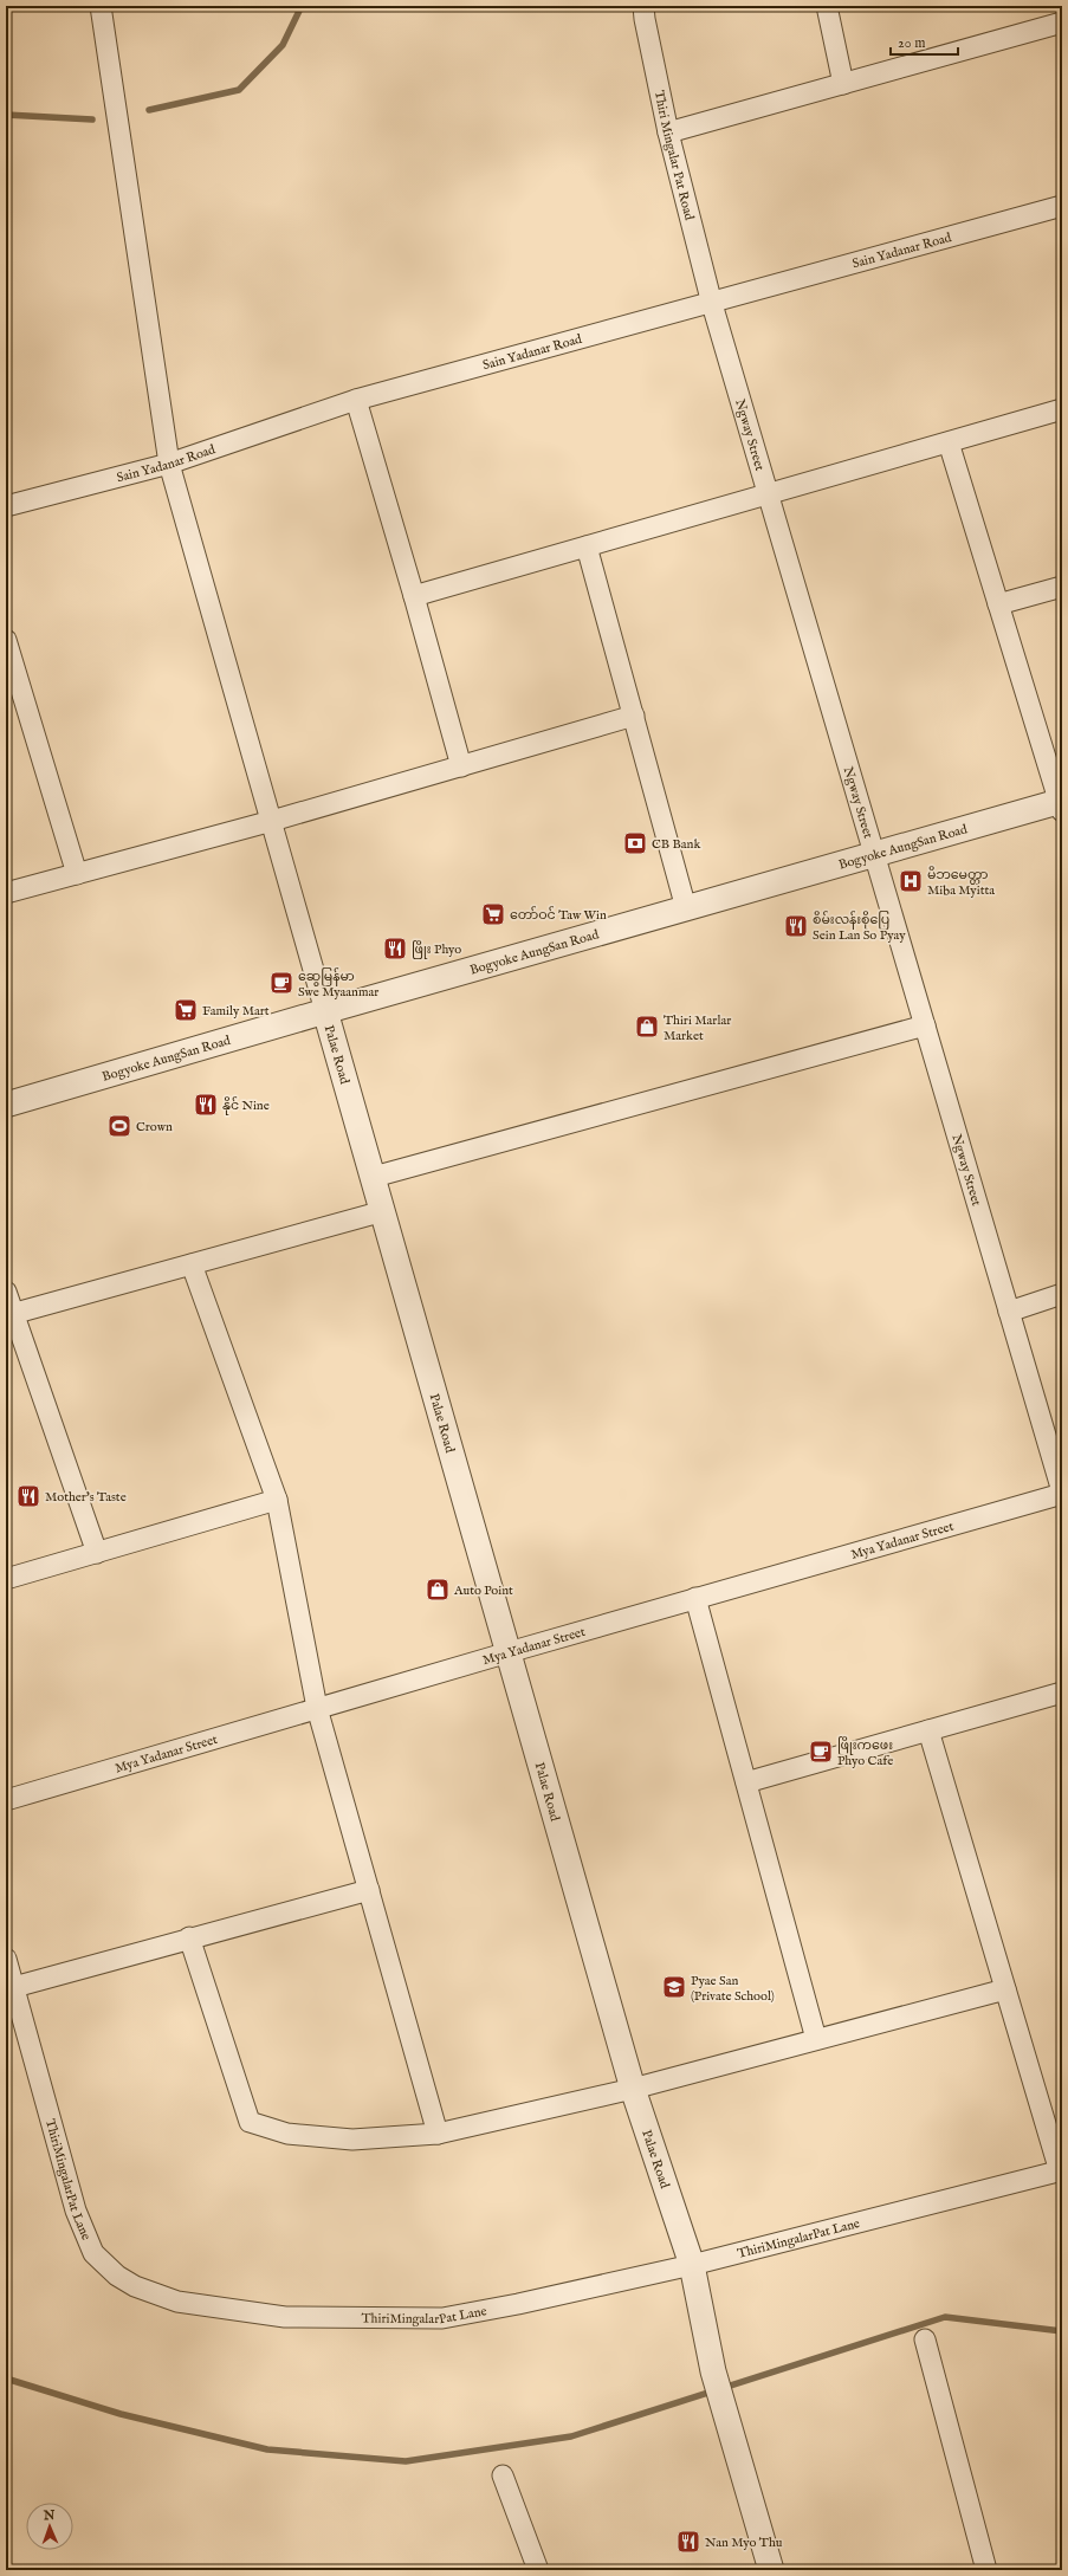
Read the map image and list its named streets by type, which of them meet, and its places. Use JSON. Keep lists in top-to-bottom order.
{
  "streets": {
    "street": [
      "Thiri Mingalar Pat Road",
      "Sain Yadanar Road",
      "Ngway Street",
      "Bogyoke AungSan Road",
      "Palae Road",
      "Mya Yadanar Street",
      "ThiriMingalarPat Lane"
    ]
  },
  "crossings": [
    ["Thiri Mingalar Pat Road", "Sain Yadanar Road"],
    ["Thiri Mingalar Pat Road", "Ngway Street"],
    ["Sain Yadanar Road", "Ngway Street"],
    ["Ngway Street", "Bogyoke AungSan Road"],
    ["Ngway Street", "Mya Yadanar Street"],
    ["Bogyoke AungSan Road", "Palae Road"],
    ["Palae Road", "Mya Yadanar Street"],
    ["Palae Road", "ThiriMingalarPat Lane"]
  ],
  "places": {
    "bank": ["CB Bank"],
    "hospital": ["မိဘမေတ္တာ Miba Myitta"],
    "supermarket": ["တော်ဝင် Taw Win", "Family Mart"],
    "restaurant": [
      "စိမ်းလန်းစိုပြေ Sein Lan So Pyay",
      "ဖြိုး Phyo",
      "နိုင် Nine",
      "Mother's Taste",
      "Nan Myo Thu"
    ],
    "cafe": ["ဆွေမြန်မာ Swe Myaanmar", "ဖြိုးကဖေး Phyo Cafe"],
    "shop": ["Thiri Marlar Market", "Auto Point"],
    "sports": ["Crown"],
    "school or university": ["Pyae San (Private School)"]
  },
  "scale_bar": "20 m",
  "north": "top"
}
